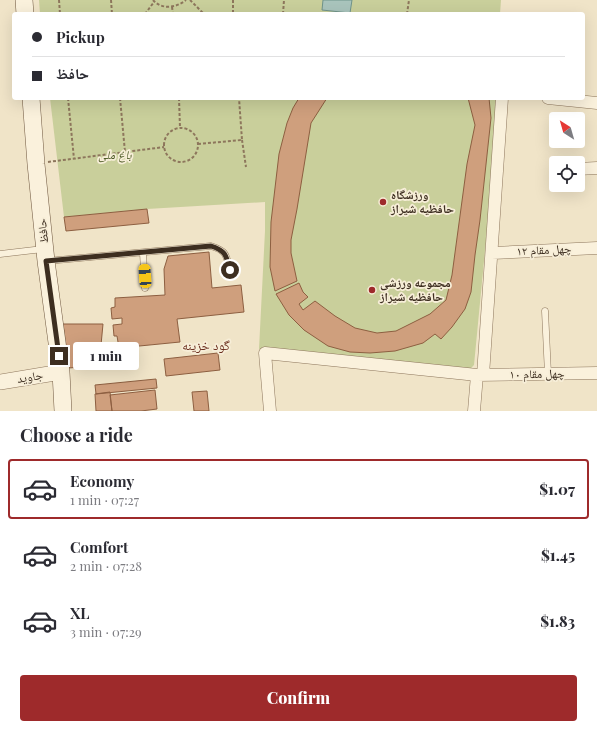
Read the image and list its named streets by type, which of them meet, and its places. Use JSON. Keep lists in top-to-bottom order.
{
  "streets": {
    "main road": ["حافظ"],
    "street": ["چهل مقام ۱۲", "چهل مقام ۱۰", "جاوید"]
  },
  "crossings": [
    ["حافظ", "جاوید"]
  ],
  "districts": ["گود خزینه"],
  "parks": ["باغ ملی"],
  "places": ["ورزشگاه حافظیه شیراز", "مجموعه ورزشی حافظیه شیراز"],
  "north": "top left",
  "page": {
    "banner": ["Pickup", "حافظ"],
    "bubble": "1 min",
    "heading": "Choose a ride",
    "list": [
      {
        "name": "Economy",
        "note": "1 min · 07:27",
        "value": "$1.07"
      },
      {
        "name": "Comfort",
        "note": "2 min · 07:28",
        "value": "$1.45"
      },
      {
        "name": "XL",
        "note": "3 min · 07:29",
        "value": "$1.83"
      }
    ],
    "buttons": "Confirm"
  }
}
